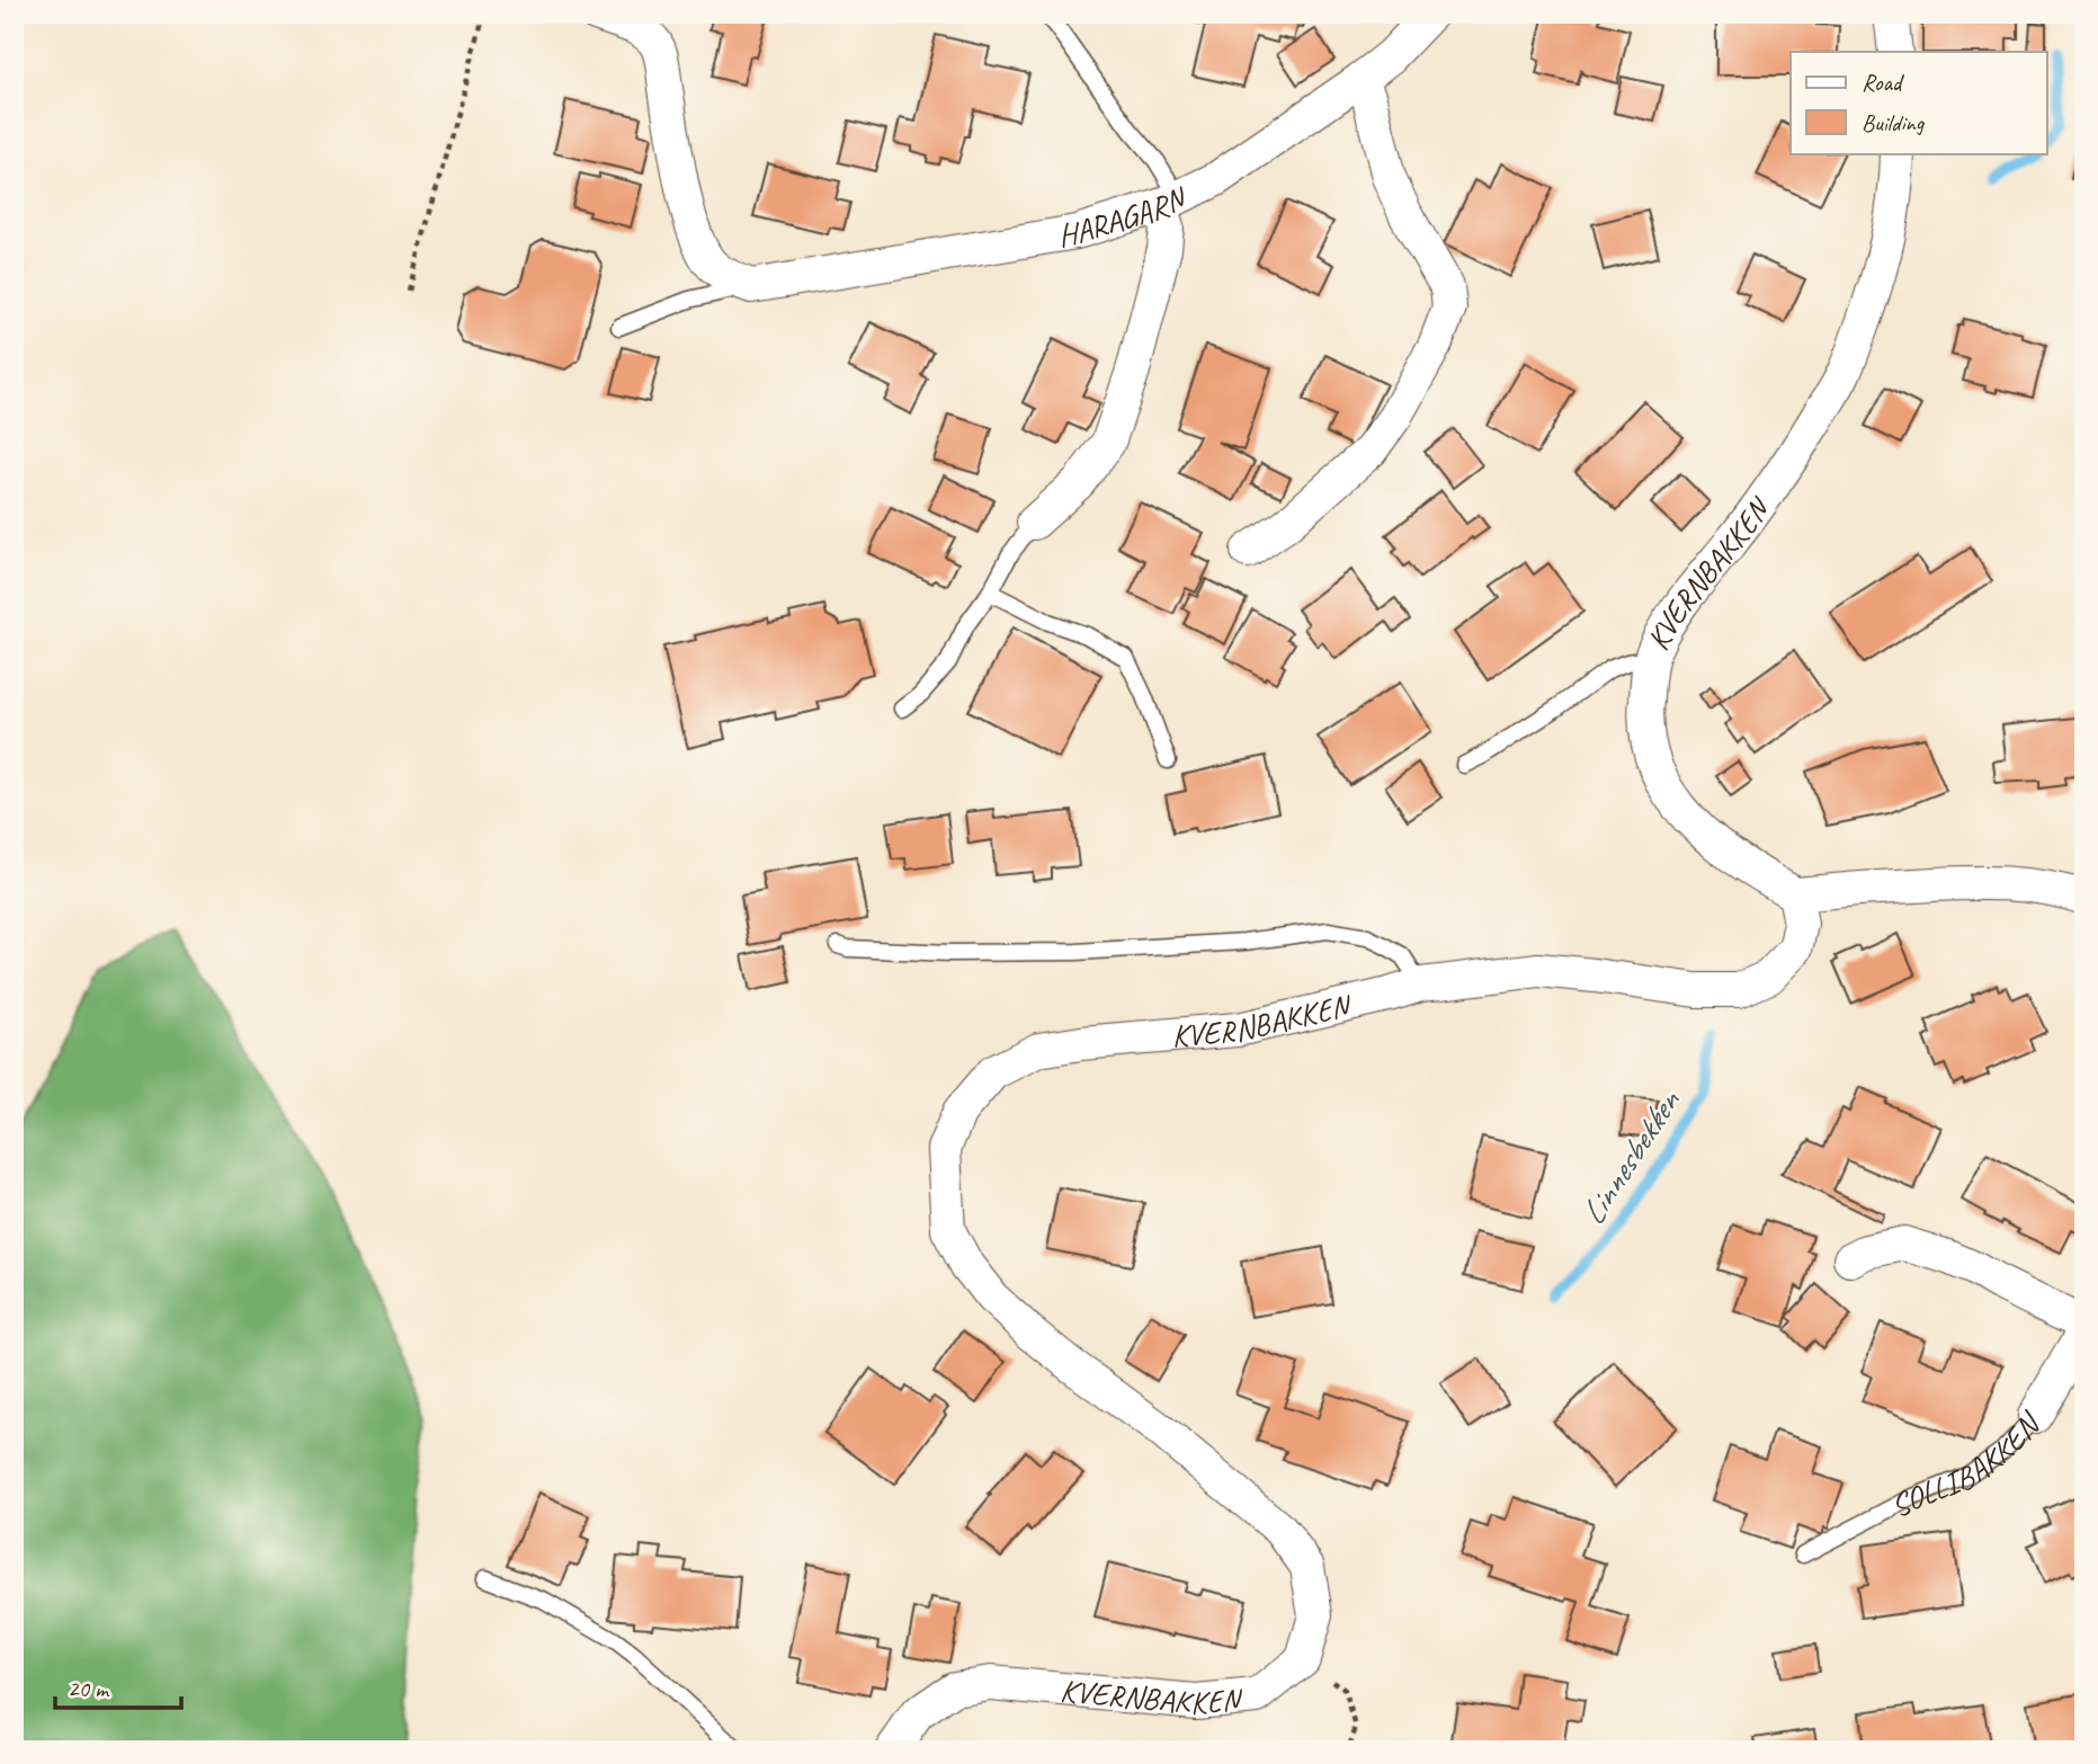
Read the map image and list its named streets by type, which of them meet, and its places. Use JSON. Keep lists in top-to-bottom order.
{
  "streets": {
    "street": ["HARAGARN", "KVERNBAKKEN", "SOLLIBAKKEN"]
  },
  "water": ["Linnesbekken"],
  "legend": ["Road", "Building"],
  "scale_bar": "20 m"
}
